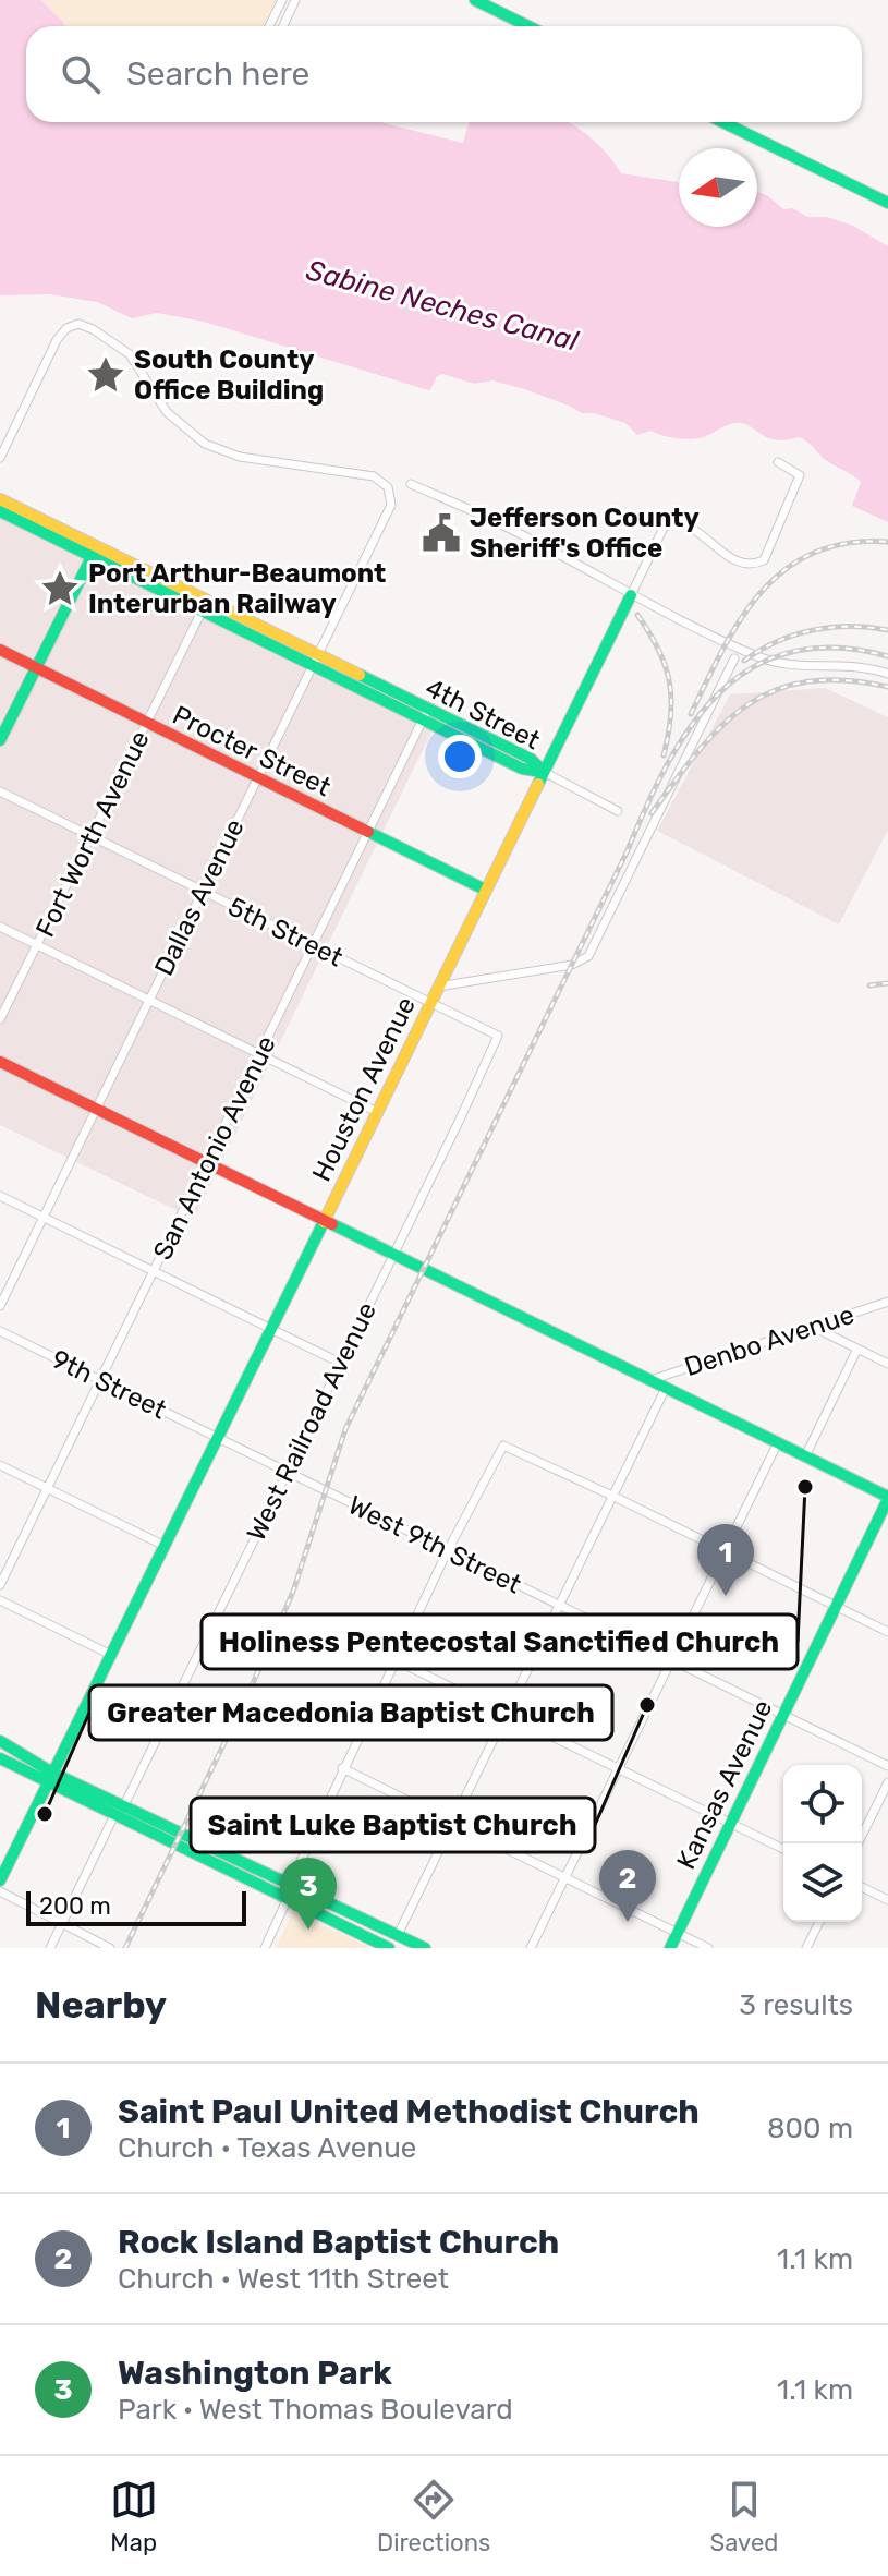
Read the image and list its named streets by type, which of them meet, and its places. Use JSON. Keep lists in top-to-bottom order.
{
  "streets": {
    "street": [
      "4th Street",
      "Procter Street",
      "Fort Worth Avenue",
      "Dallas Avenue",
      "5th Street",
      "Houston Avenue",
      "San Antonio Avenue",
      "Denbo Avenue",
      "9th Street",
      "West Railroad Avenue",
      "West 9th Street",
      "Kansas Avenue"
    ]
  },
  "crossings": [
    ["4th Street", "Fort Worth Avenue"],
    ["4th Street", "Dallas Avenue"],
    ["4th Street", "Houston Avenue"],
    ["4th Street", "San Antonio Avenue"],
    ["Procter Street", "Fort Worth Avenue"],
    ["Procter Street", "Dallas Avenue"],
    ["Procter Street", "Houston Avenue"],
    ["Procter Street", "San Antonio Avenue"],
    ["Fort Worth Avenue", "5th Street"],
    ["Dallas Avenue", "5th Street"],
    ["5th Street", "Houston Avenue"],
    ["5th Street", "San Antonio Avenue"],
    ["5th Street", "West Railroad Avenue"],
    ["Houston Avenue", "9th Street"],
    ["Houston Avenue", "West 9th Street"],
    ["San Antonio Avenue", "9th Street"],
    ["9th Street", "West 9th Street"],
    ["West Railroad Avenue", "West 9th Street"],
    ["West 9th Street", "Kansas Avenue"]
  ],
  "water": ["Sabine Neches Canal"],
  "places": {
    "place": ["South County Office Building", "Port Arthur-Beaumont Interurban Railway"],
    "public building": ["Jefferson County Sheriff's Office"],
    "other": ["Holiness Pentecostal Sanctified Church", "Saint Luke Baptist Church", "Greater Macedonia Baptist Church"]
  },
  "scale_bar": "200 m",
  "north": "left",
  "page": {
    "search": "Search here",
    "pins": ["1", "2", "3"],
    "scale": "200 m",
    "heading": ["Nearby", "3 results"],
    "list": [
      {
        "mark": "1",
        "name": "Saint Paul United Methodist Church",
        "note": "Church · Texas Avenue",
        "value": "800 m"
      },
      {
        "mark": "2",
        "name": "Rock Island Baptist Church",
        "note": "Church · West 11th Street",
        "value": "1.1 km"
      },
      {
        "mark": "3",
        "name": "Washington Park",
        "note": "Park · West Thomas Boulevard",
        "value": "1.1 km"
      }
    ],
    "nav": ["Map", "Directions", "Saved"]
  }
}
